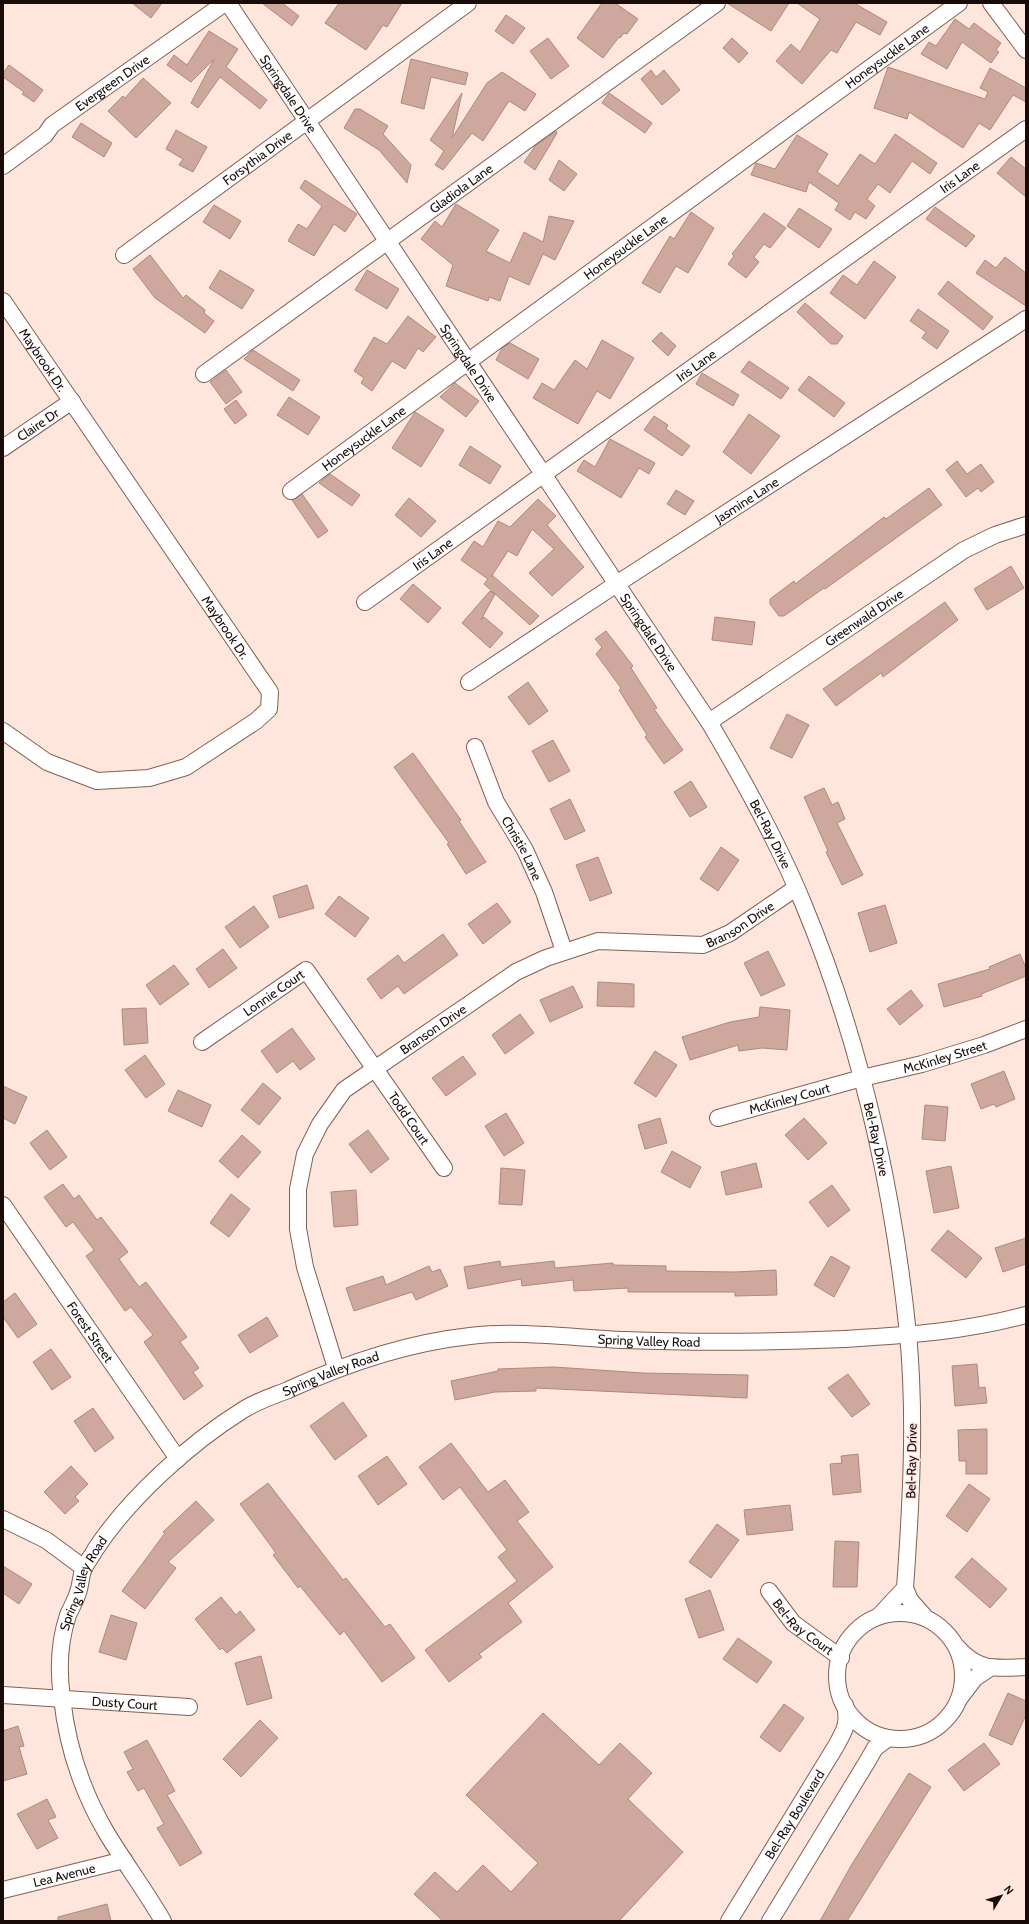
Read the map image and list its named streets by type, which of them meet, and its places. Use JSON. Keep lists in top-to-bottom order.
{
  "streets": {
    "street": [
      "Honeysuckle Lane",
      "Evergreen Drive",
      "Springdale Drive",
      "Forsythia Drive",
      "Iris Lane",
      "Gladiola Lane",
      "Maybrook Dr.",
      "Claire Dr",
      "Jasmine Lane",
      "Greenwald Drive",
      "Bel-Ray Drive",
      "Christie Lane",
      "Branson Drive",
      "Lonnie Court",
      "McKinley Street",
      "McKinley Court",
      "Todd Court",
      "Forest Street",
      "Spring Valley Road",
      "Bel-Ray Court",
      "Dusty Court",
      "Bel-Ray Boulevard",
      "Lea Avenue"
    ]
  },
  "crossings": [
    ["Honeysuckle Lane", "Springdale Drive"],
    ["Evergreen Drive", "Springdale Drive"],
    ["Springdale Drive", "Forsythia Drive"],
    ["Springdale Drive", "Iris Lane"],
    ["Springdale Drive", "Gladiola Lane"],
    ["Springdale Drive", "Jasmine Lane"],
    ["Springdale Drive", "Greenwald Drive"],
    ["Springdale Drive", "Bel-Ray Drive"],
    ["Maybrook Dr.", "Claire Dr"],
    ["Greenwald Drive", "Bel-Ray Drive"],
    ["Bel-Ray Drive", "Branson Drive"],
    ["Bel-Ray Drive", "McKinley Street"],
    ["Bel-Ray Drive", "McKinley Court"],
    ["Bel-Ray Drive", "Spring Valley Road"],
    ["Christie Lane", "Branson Drive"],
    ["Branson Drive", "Lonnie Court"],
    ["Branson Drive", "Todd Court"],
    ["Branson Drive", "Spring Valley Road"],
    ["Lonnie Court", "Todd Court"],
    ["McKinley Street", "McKinley Court"],
    ["Forest Street", "Spring Valley Road"],
    ["Spring Valley Road", "Dusty Court"],
    ["Spring Valley Road", "Lea Avenue"],
    ["Bel-Ray Court", "Bel-Ray Boulevard"]
  ],
  "north": "top right"
}
